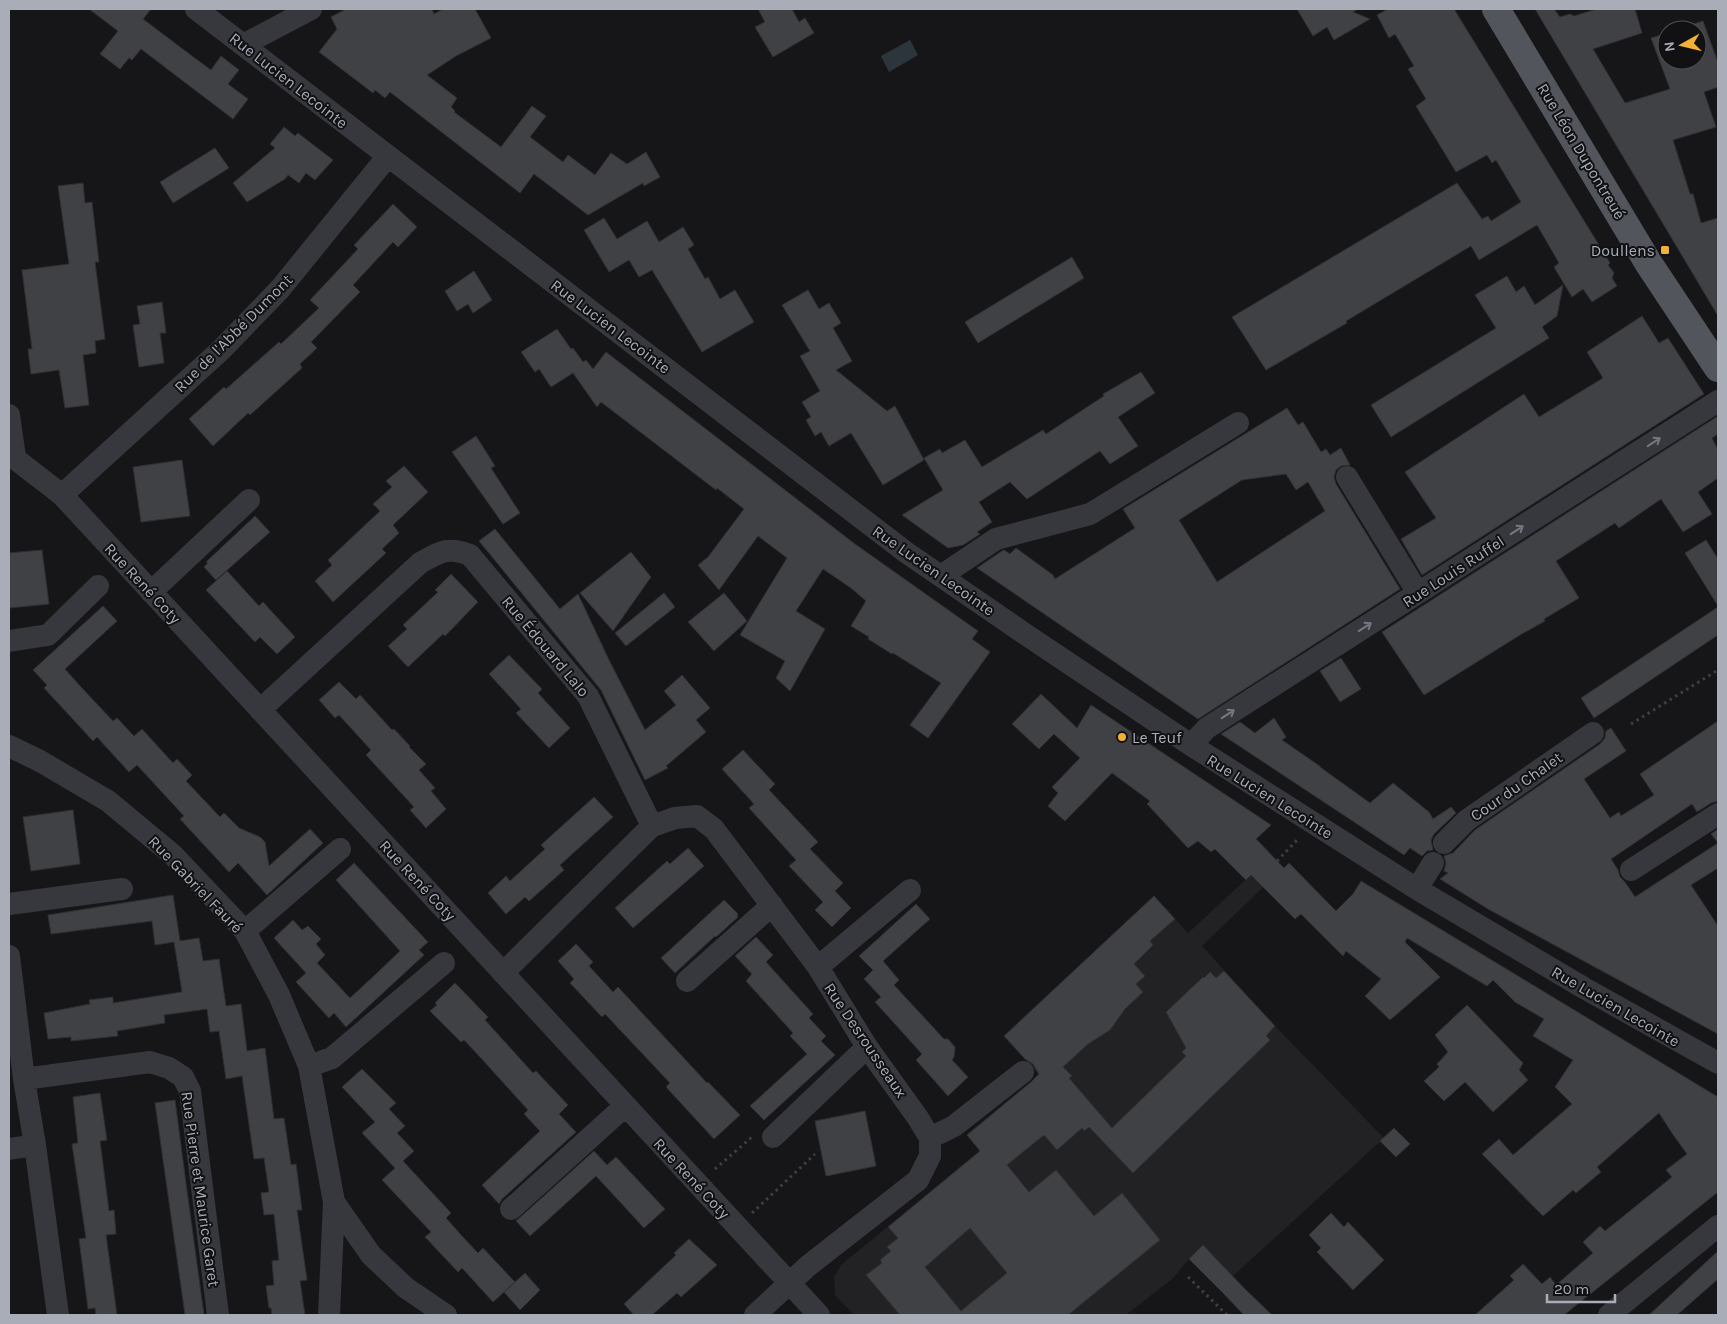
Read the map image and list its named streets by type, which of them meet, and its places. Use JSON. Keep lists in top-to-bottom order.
{
  "streets": {
    "main road": ["Rue Léon Dupontreué"],
    "street": [
      "Rue Lucien Lecointe",
      "Rue de l'Abbé Dumont",
      "Rue Louis Ruffel",
      "Rue René Coty",
      "Rue Édouard Lalo",
      "Cour du Chalet",
      "Rue Gabriel Fauré",
      "Rue Desrousseaux",
      "Rue Pierre et Maurice Garet"
    ]
  },
  "crossings": [
    ["Rue Lucien Lecointe", "Rue de l'Abbé Dumont"],
    ["Rue Lucien Lecointe", "Rue Louis Ruffel"],
    ["Rue de l'Abbé Dumont", "Rue René Coty"],
    ["Rue René Coty", "Rue Édouard Lalo"],
    ["Rue Édouard Lalo", "Rue Desrousseaux"]
  ],
  "one_way": ["Rue Louis Ruffel"],
  "places": {
    "transit": ["Doullens"],
    "other": ["Le Teuf"]
  },
  "scale_bar": "20 m",
  "north": "left"
}
